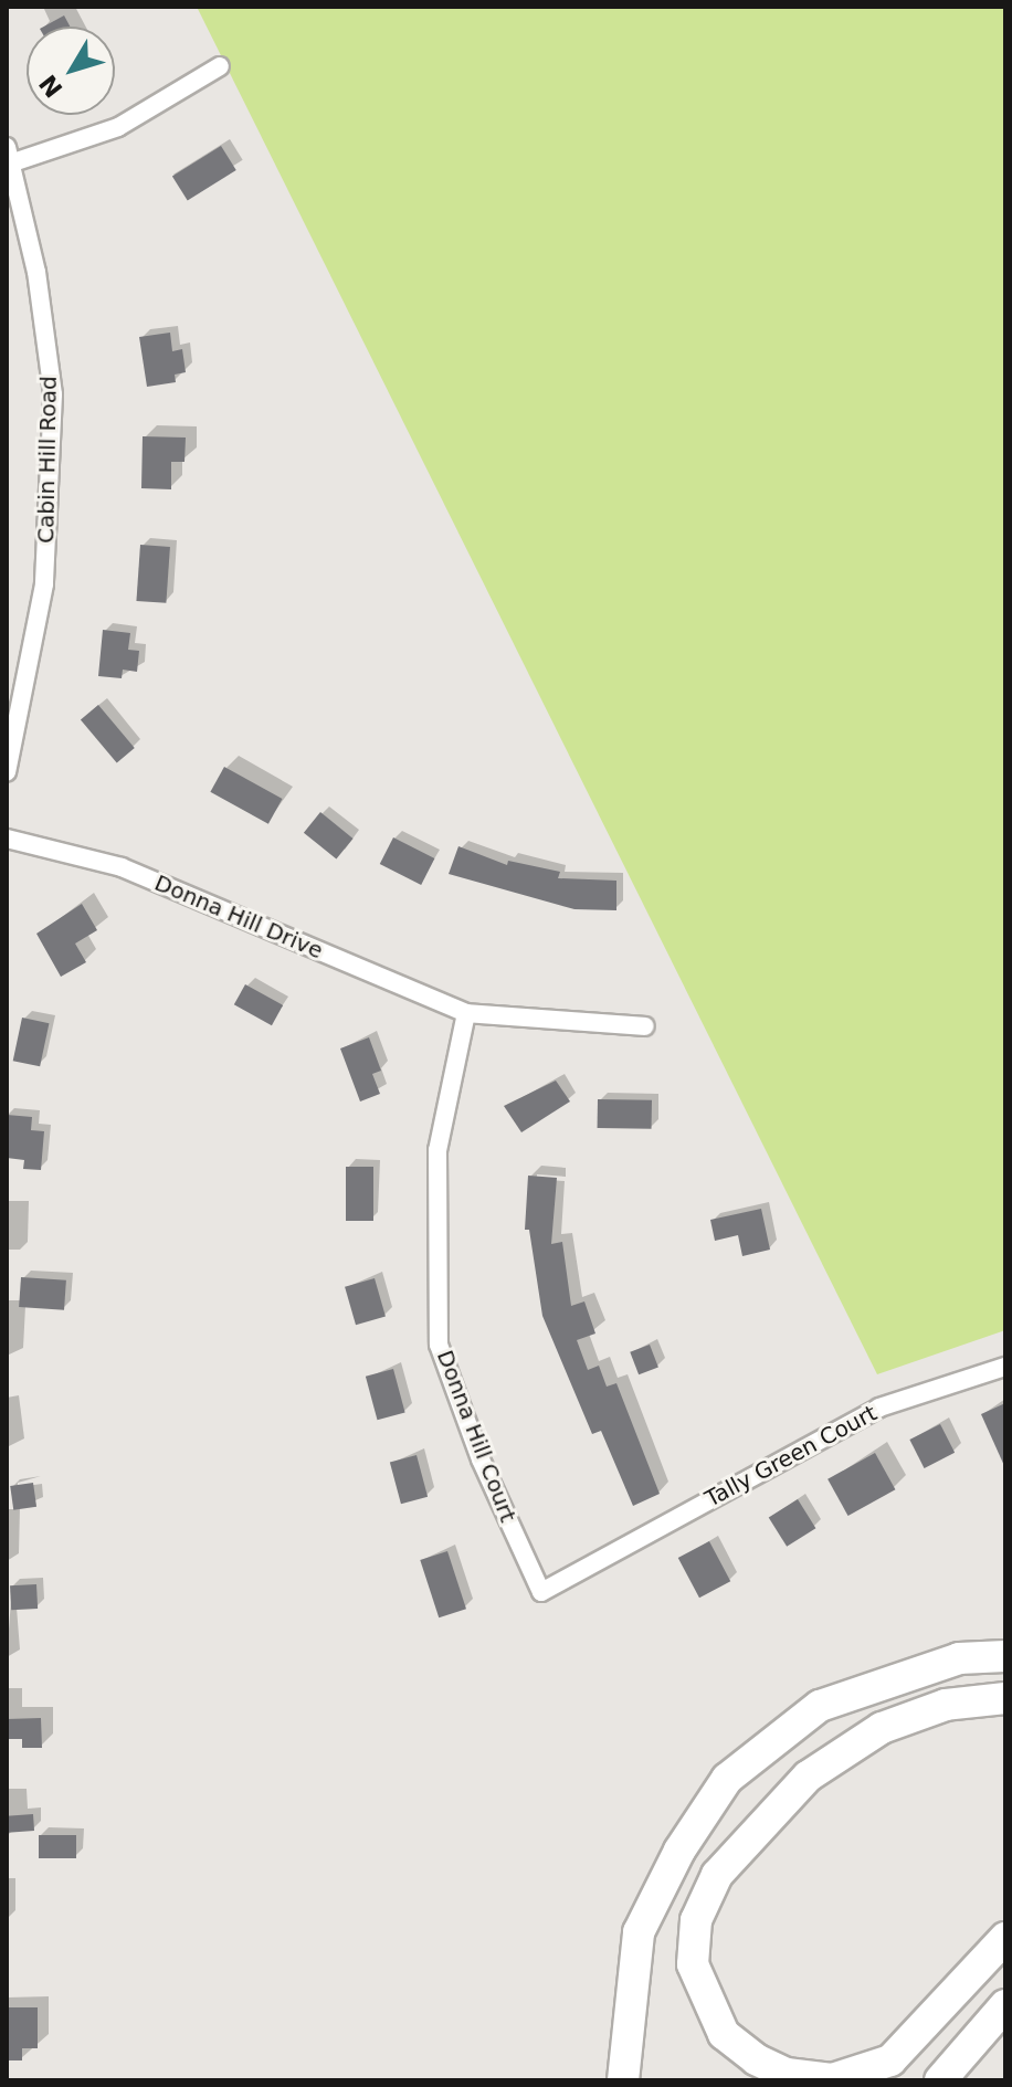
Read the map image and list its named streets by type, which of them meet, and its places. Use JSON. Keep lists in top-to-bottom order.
{
  "streets": {
    "street": [
      "Cabin Hill Road",
      "Donna Hill Drive",
      "Donna Hill Court",
      "Tally Green Court"
    ]
  },
  "crossings": [
    ["Donna Hill Drive", "Donna Hill Court"],
    ["Donna Hill Court", "Tally Green Court"]
  ],
  "north": "bottom left"
}
